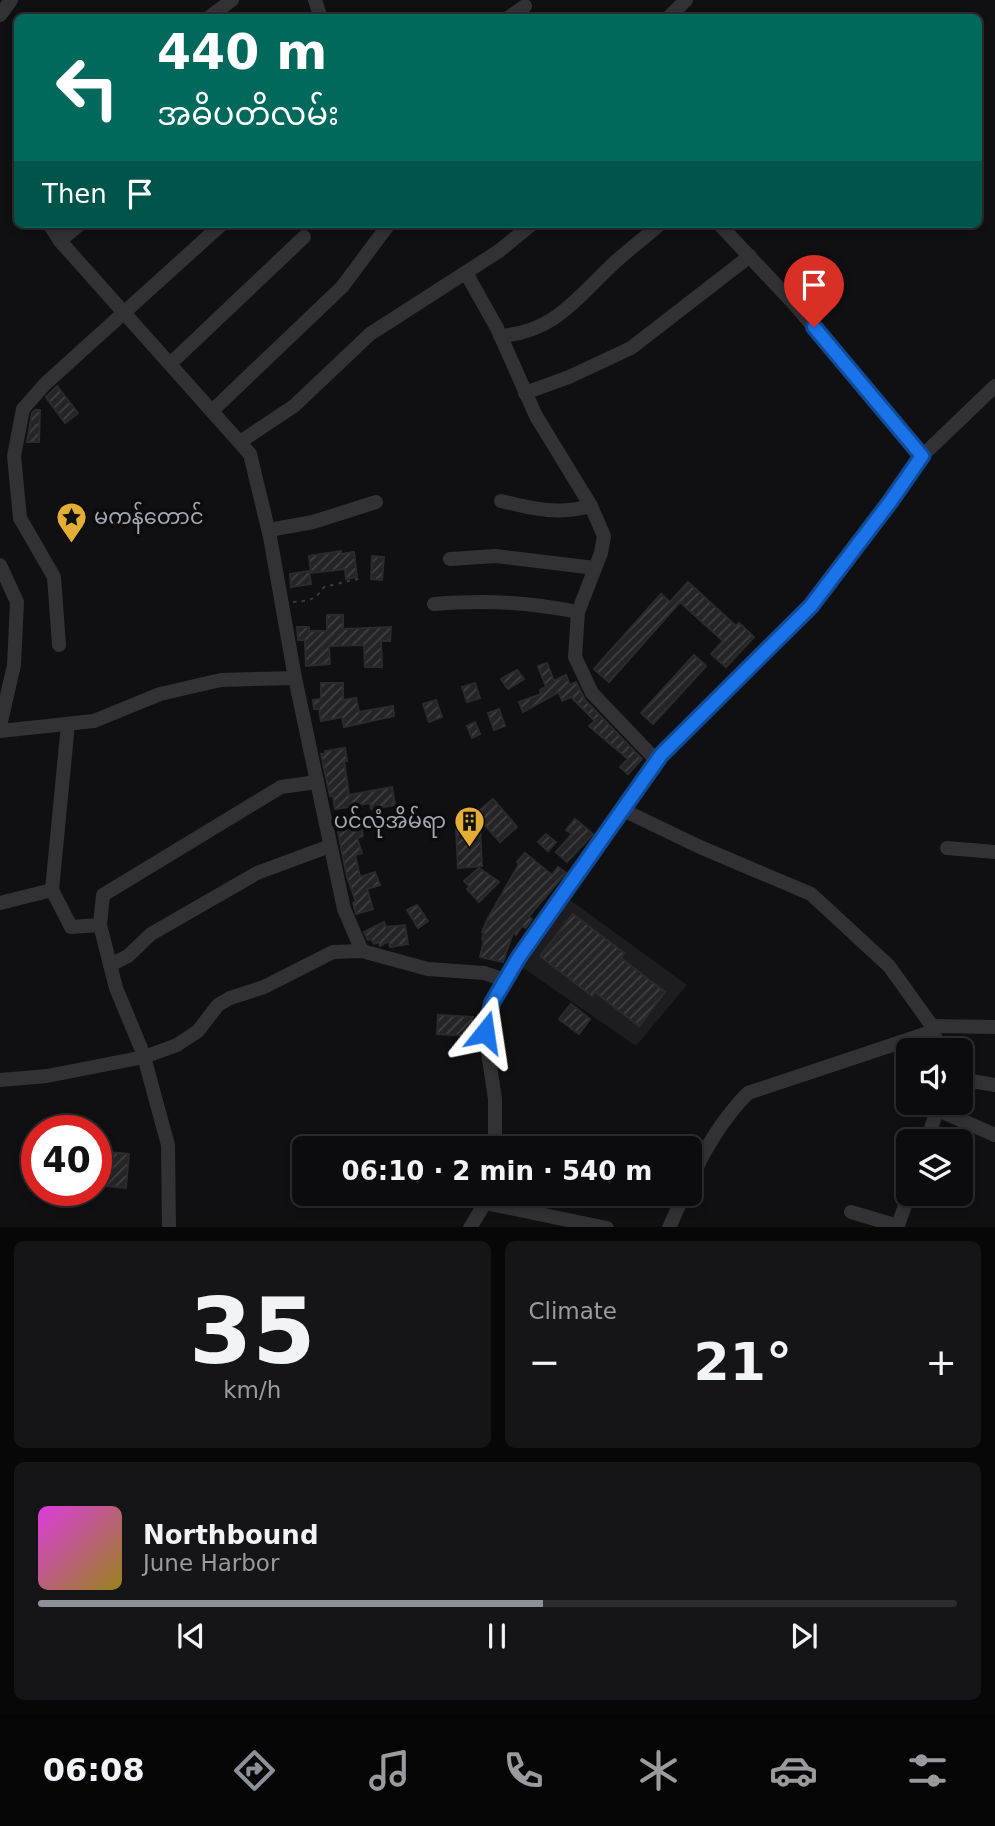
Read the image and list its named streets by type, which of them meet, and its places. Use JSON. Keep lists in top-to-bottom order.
{
  "places": {
    "place": ["မကန်တောင်"],
    "building": ["ပင်လုံအိမ်ရာ"]
  },
  "page": {
    "turn": ["440 m", "အဓိပတိလမ်း"],
    "then": "Then",
    "limit": "40",
    "trip": "06:10 · 2 min · 540 m",
    "tile": [
      ["35", "km/h"],
      "Climate"
    ],
    "heat": ["−", "21°", "+"],
    "song": ["Northbound", "June Harbor"],
    "tabs": "06:08"
  }
}
